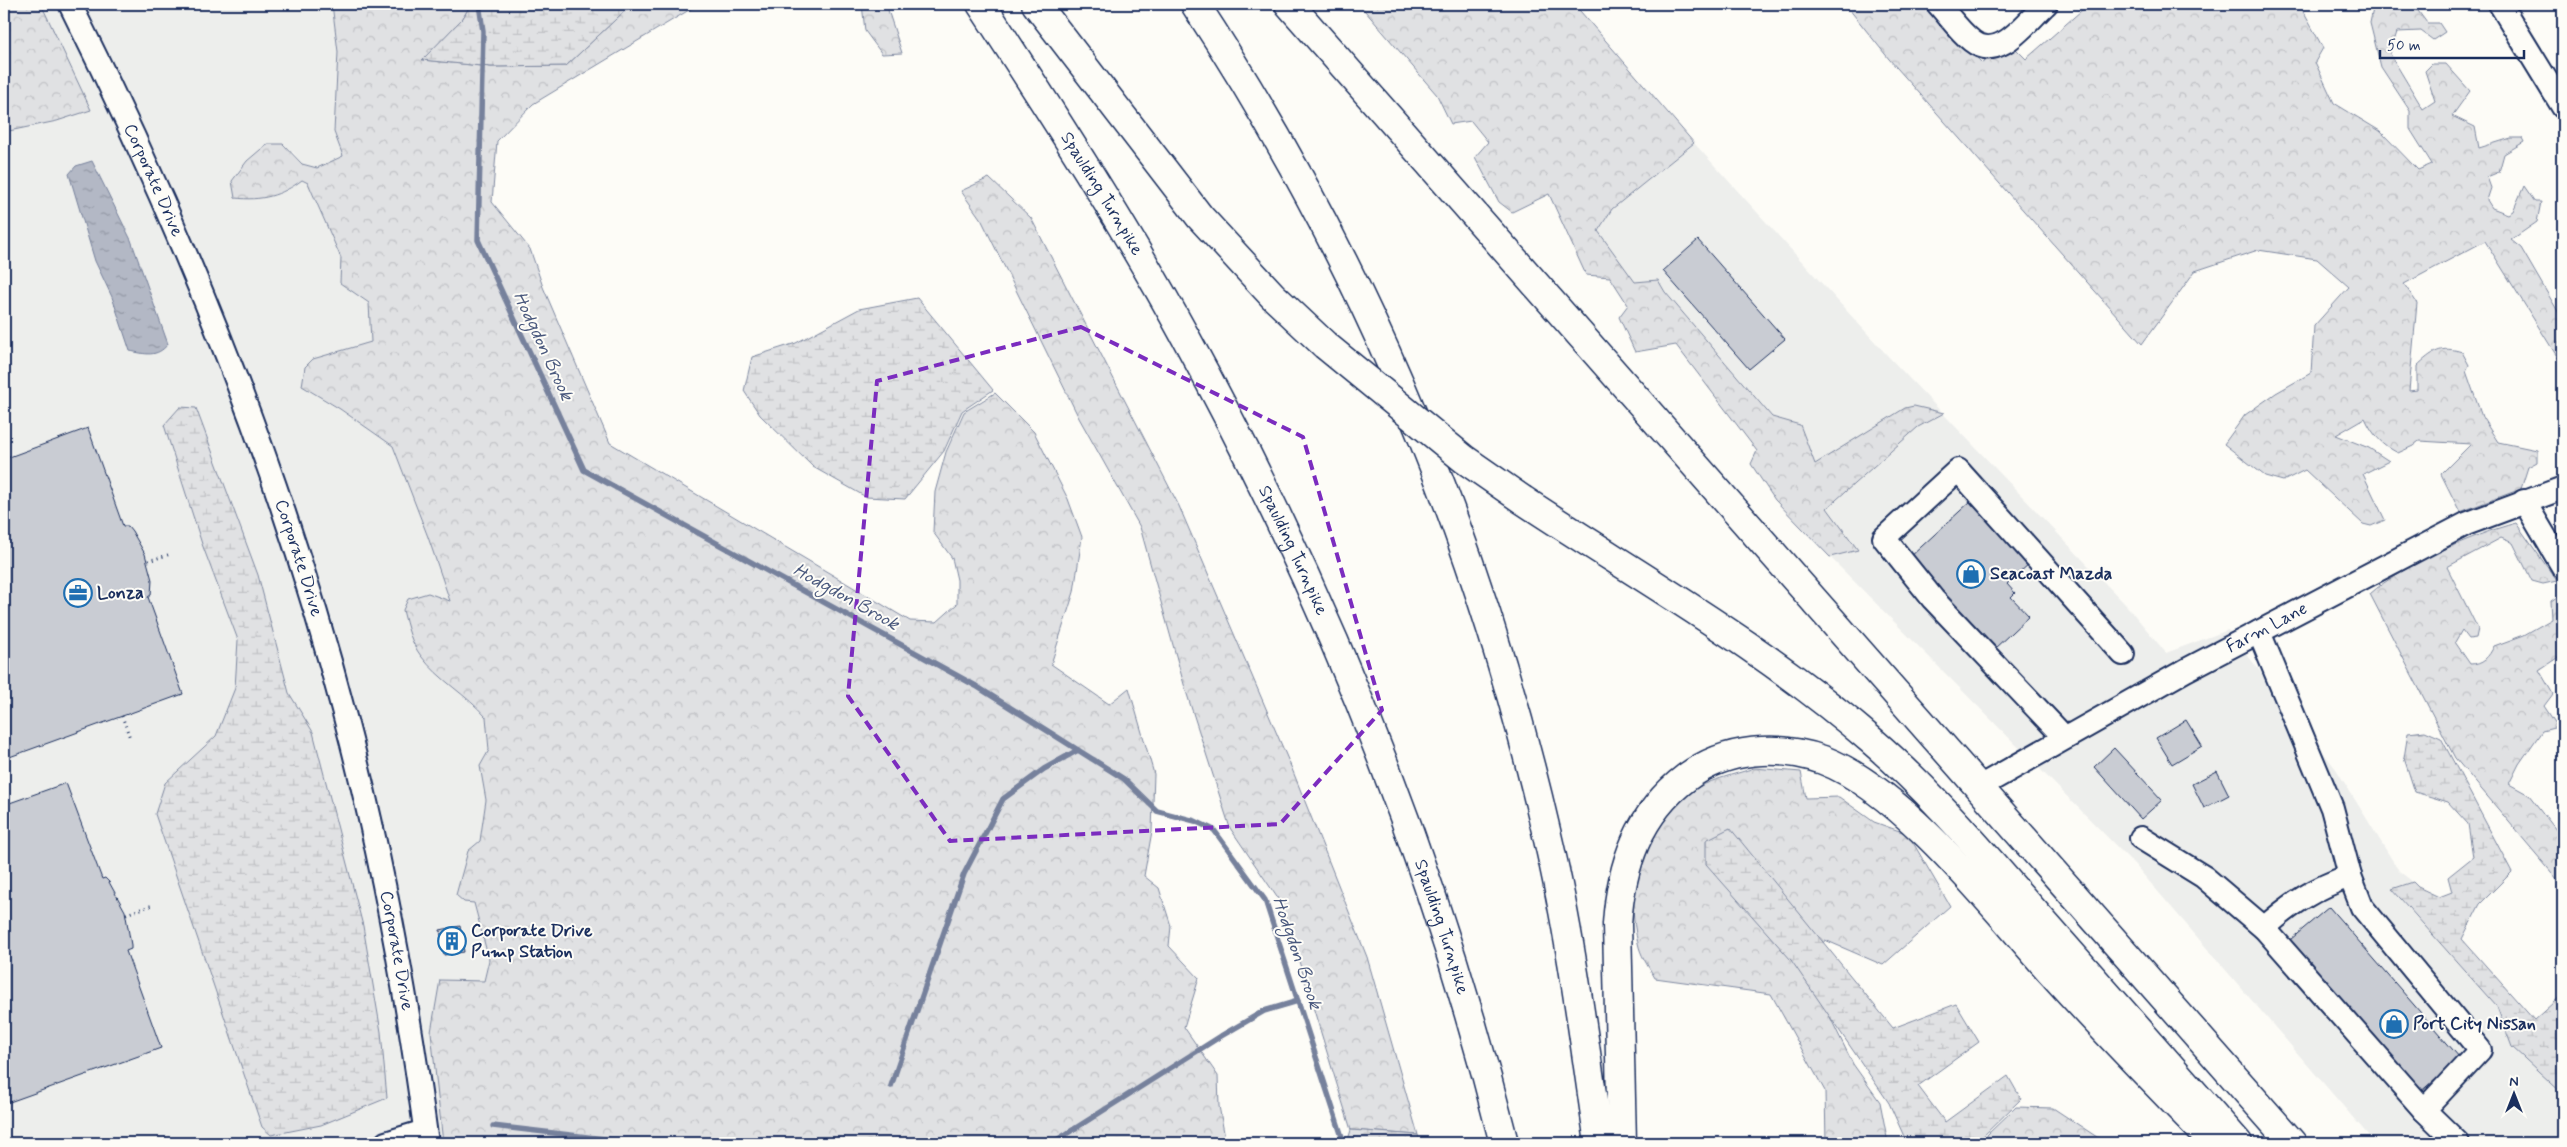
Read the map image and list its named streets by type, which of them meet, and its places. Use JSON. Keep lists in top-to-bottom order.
{
  "streets": {
    "highway": ["Spaulding Turnpike"],
    "street": ["Corporate Drive", "Farm Lane"]
  },
  "water": ["Hodgdon Brook"],
  "places": {
    "shop": ["Seacoast Mazda", "Port City Nissan"],
    "office": ["Lonza"],
    "building": ["Corporate Drive Pump Station"]
  },
  "scale_bar": "50 m",
  "north": "top"
}
